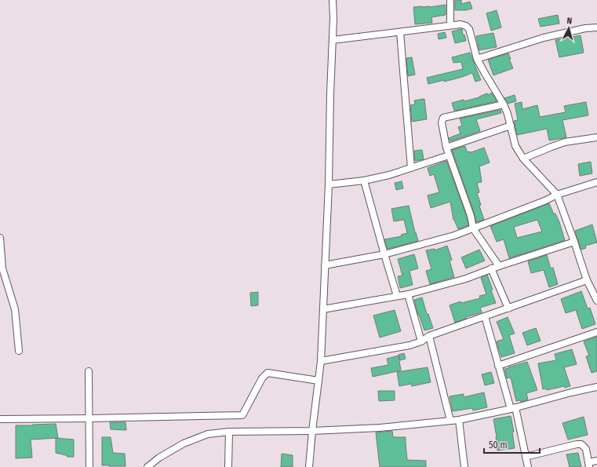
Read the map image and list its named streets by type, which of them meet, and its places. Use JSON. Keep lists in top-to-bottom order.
{
  "scale_bar": "50 m",
  "north": "top"
}
